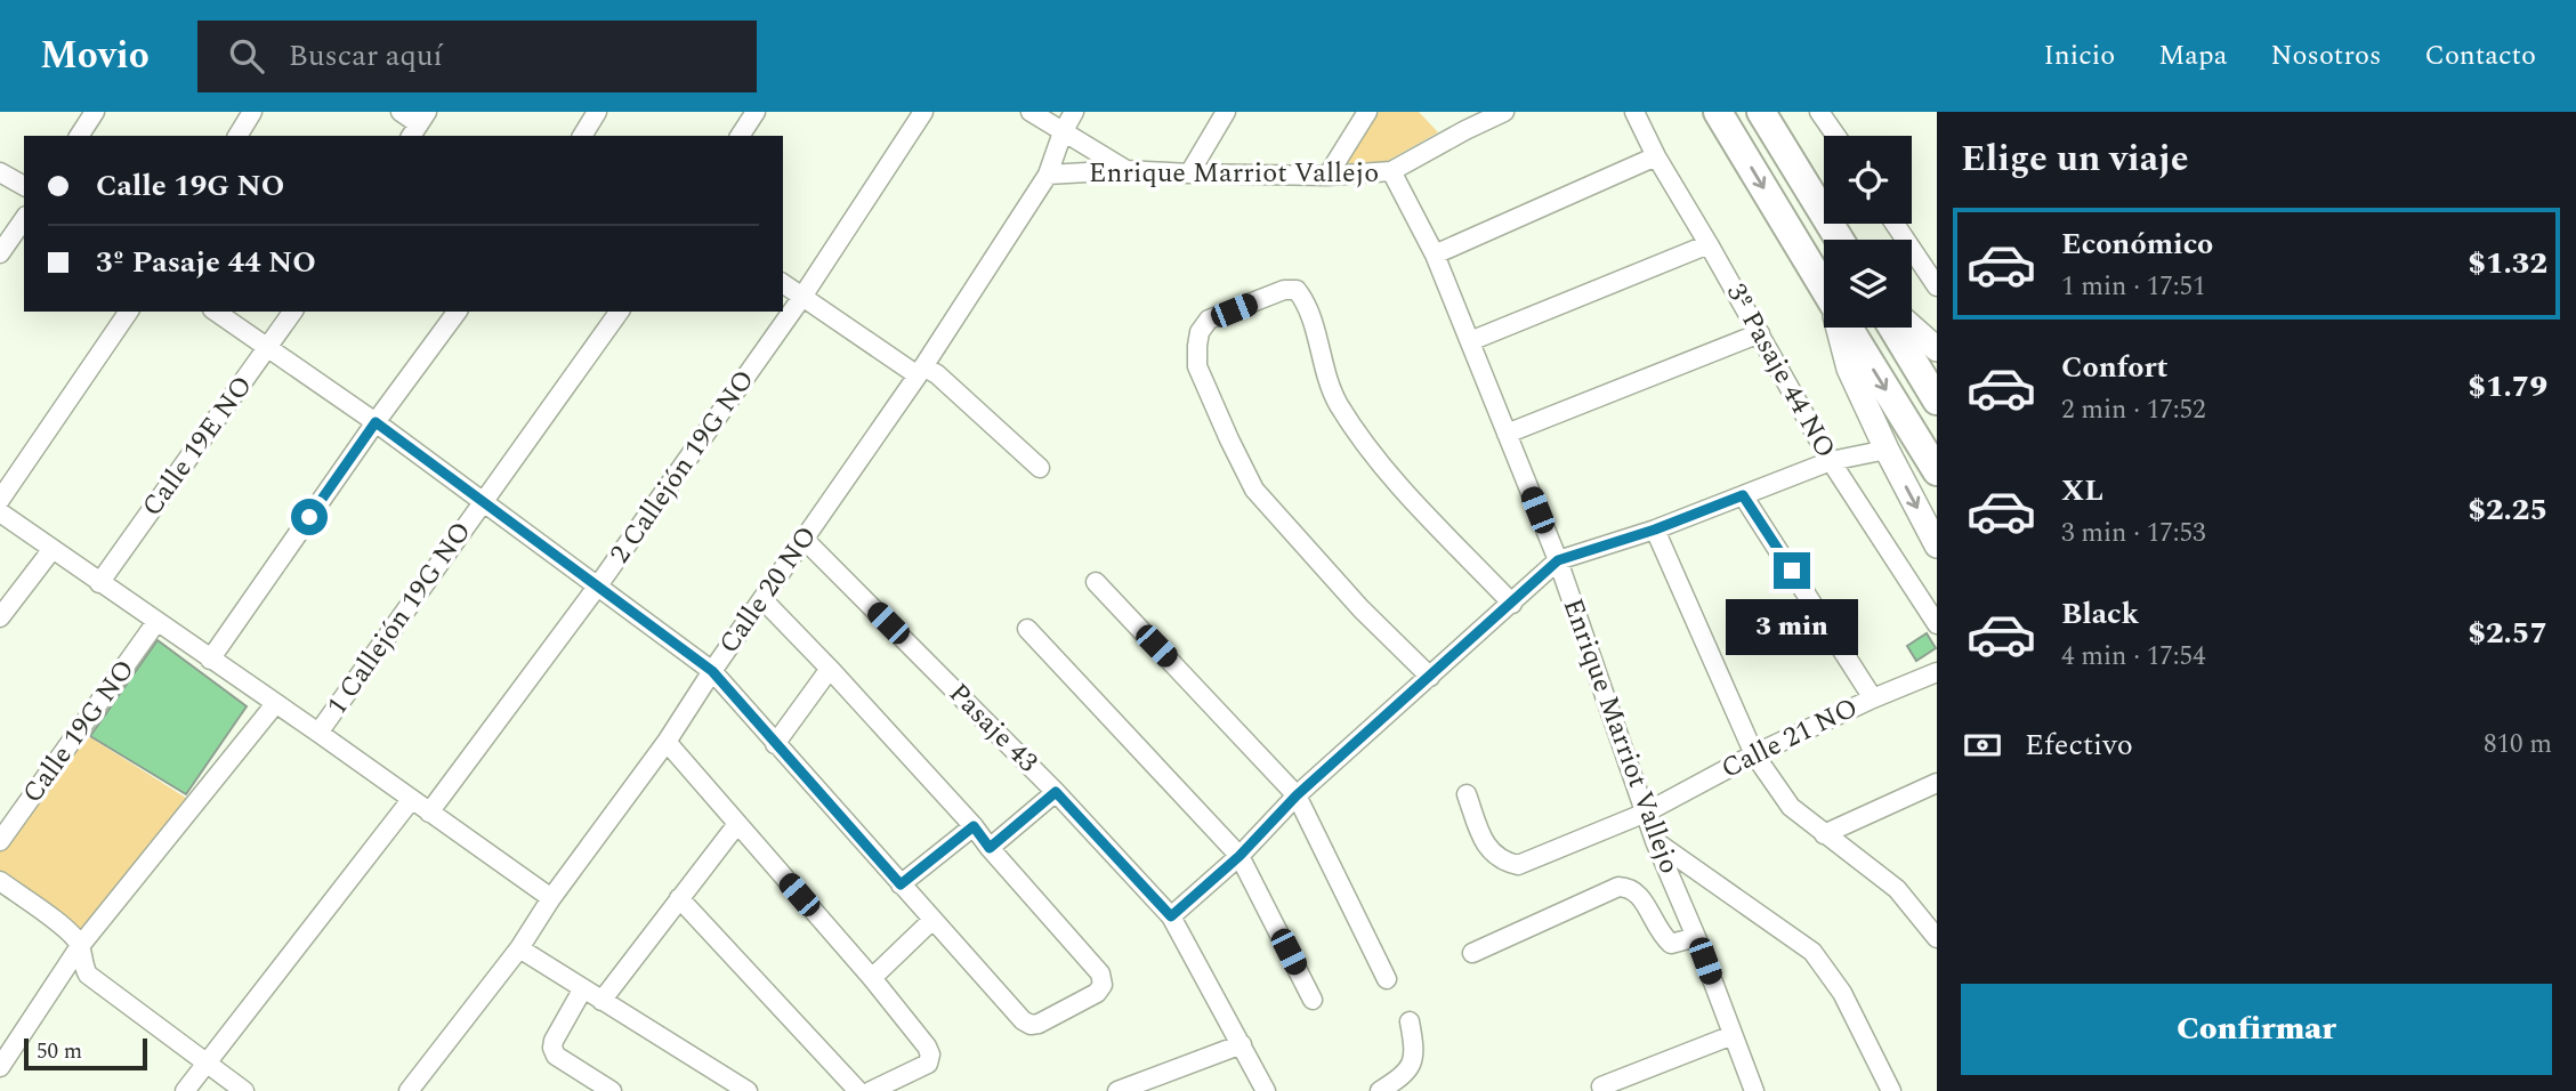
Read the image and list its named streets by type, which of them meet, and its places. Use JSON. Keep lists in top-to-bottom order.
{
  "streets": {
    "street": [
      "Enrique Marriot Vallejo",
      "3º Pasaje 44 NO",
      "Calle 19E NO",
      "2 Callejón 19G NO",
      "Calle 20 NO",
      "1 Callejón 19G NO",
      "Pasaje 43",
      "Calle 19G NO",
      "Calle 21 NO"
    ]
  },
  "crossings": [
    ["Enrique Marriot Vallejo", "Calle 20 NO"],
    ["Enrique Marriot Vallejo", "Calle 21 NO"],
    ["Calle 20 NO", "Pasaje 43"]
  ],
  "scale_bar": "50 m",
  "page": {
    "header": "Movio",
    "search": "Buscar aquí",
    "nav": [
      "Inicio",
      "Mapa",
      "Nosotros",
      "Contacto"
    ],
    "heading": "Elige un viaje",
    "banner": ["Calle 19G NO", "3º Pasaje 44 NO"],
    "list": [
      {
        "name": "Económico",
        "note": "1 min · 17:51",
        "value": "$1.32"
      },
      {
        "name": "Confort",
        "note": "2 min · 17:52",
        "value": "$1.79"
      },
      {
        "name": "XL",
        "note": "3 min · 17:53",
        "value": "$2.25"
      },
      {
        "name": "Black",
        "note": "4 min · 17:54",
        "value": "$2.57"
      }
    ],
    "bubble": "3 min",
    "pay": ["Efectivo", "810 m"],
    "buttons": "Confirmar",
    "scale": "50 m"
  }
}
